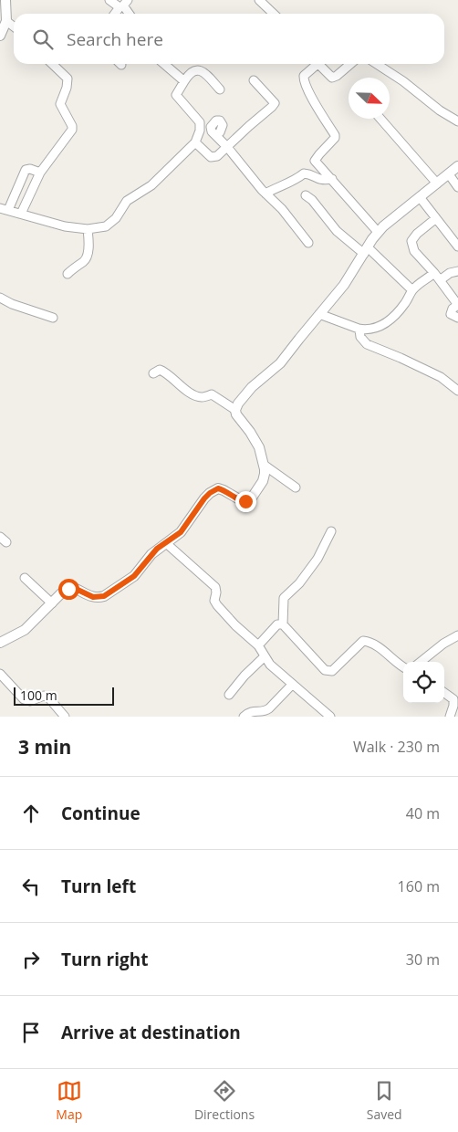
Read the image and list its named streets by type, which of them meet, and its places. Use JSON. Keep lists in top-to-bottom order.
{
  "scale_bar": "100 m",
  "north": "bottom right",
  "page": {
    "search": "Search here",
    "scale": "100 m",
    "heading": ["3 min", "Walk · 230 m"],
    "list": [
      ["Continue", "40 m"],
      ["Turn left", "160 m"],
      ["Turn right", "30 m"],
      "Arrive at destination"
    ],
    "nav": ["Map", "Directions", "Saved"]
  }
}
